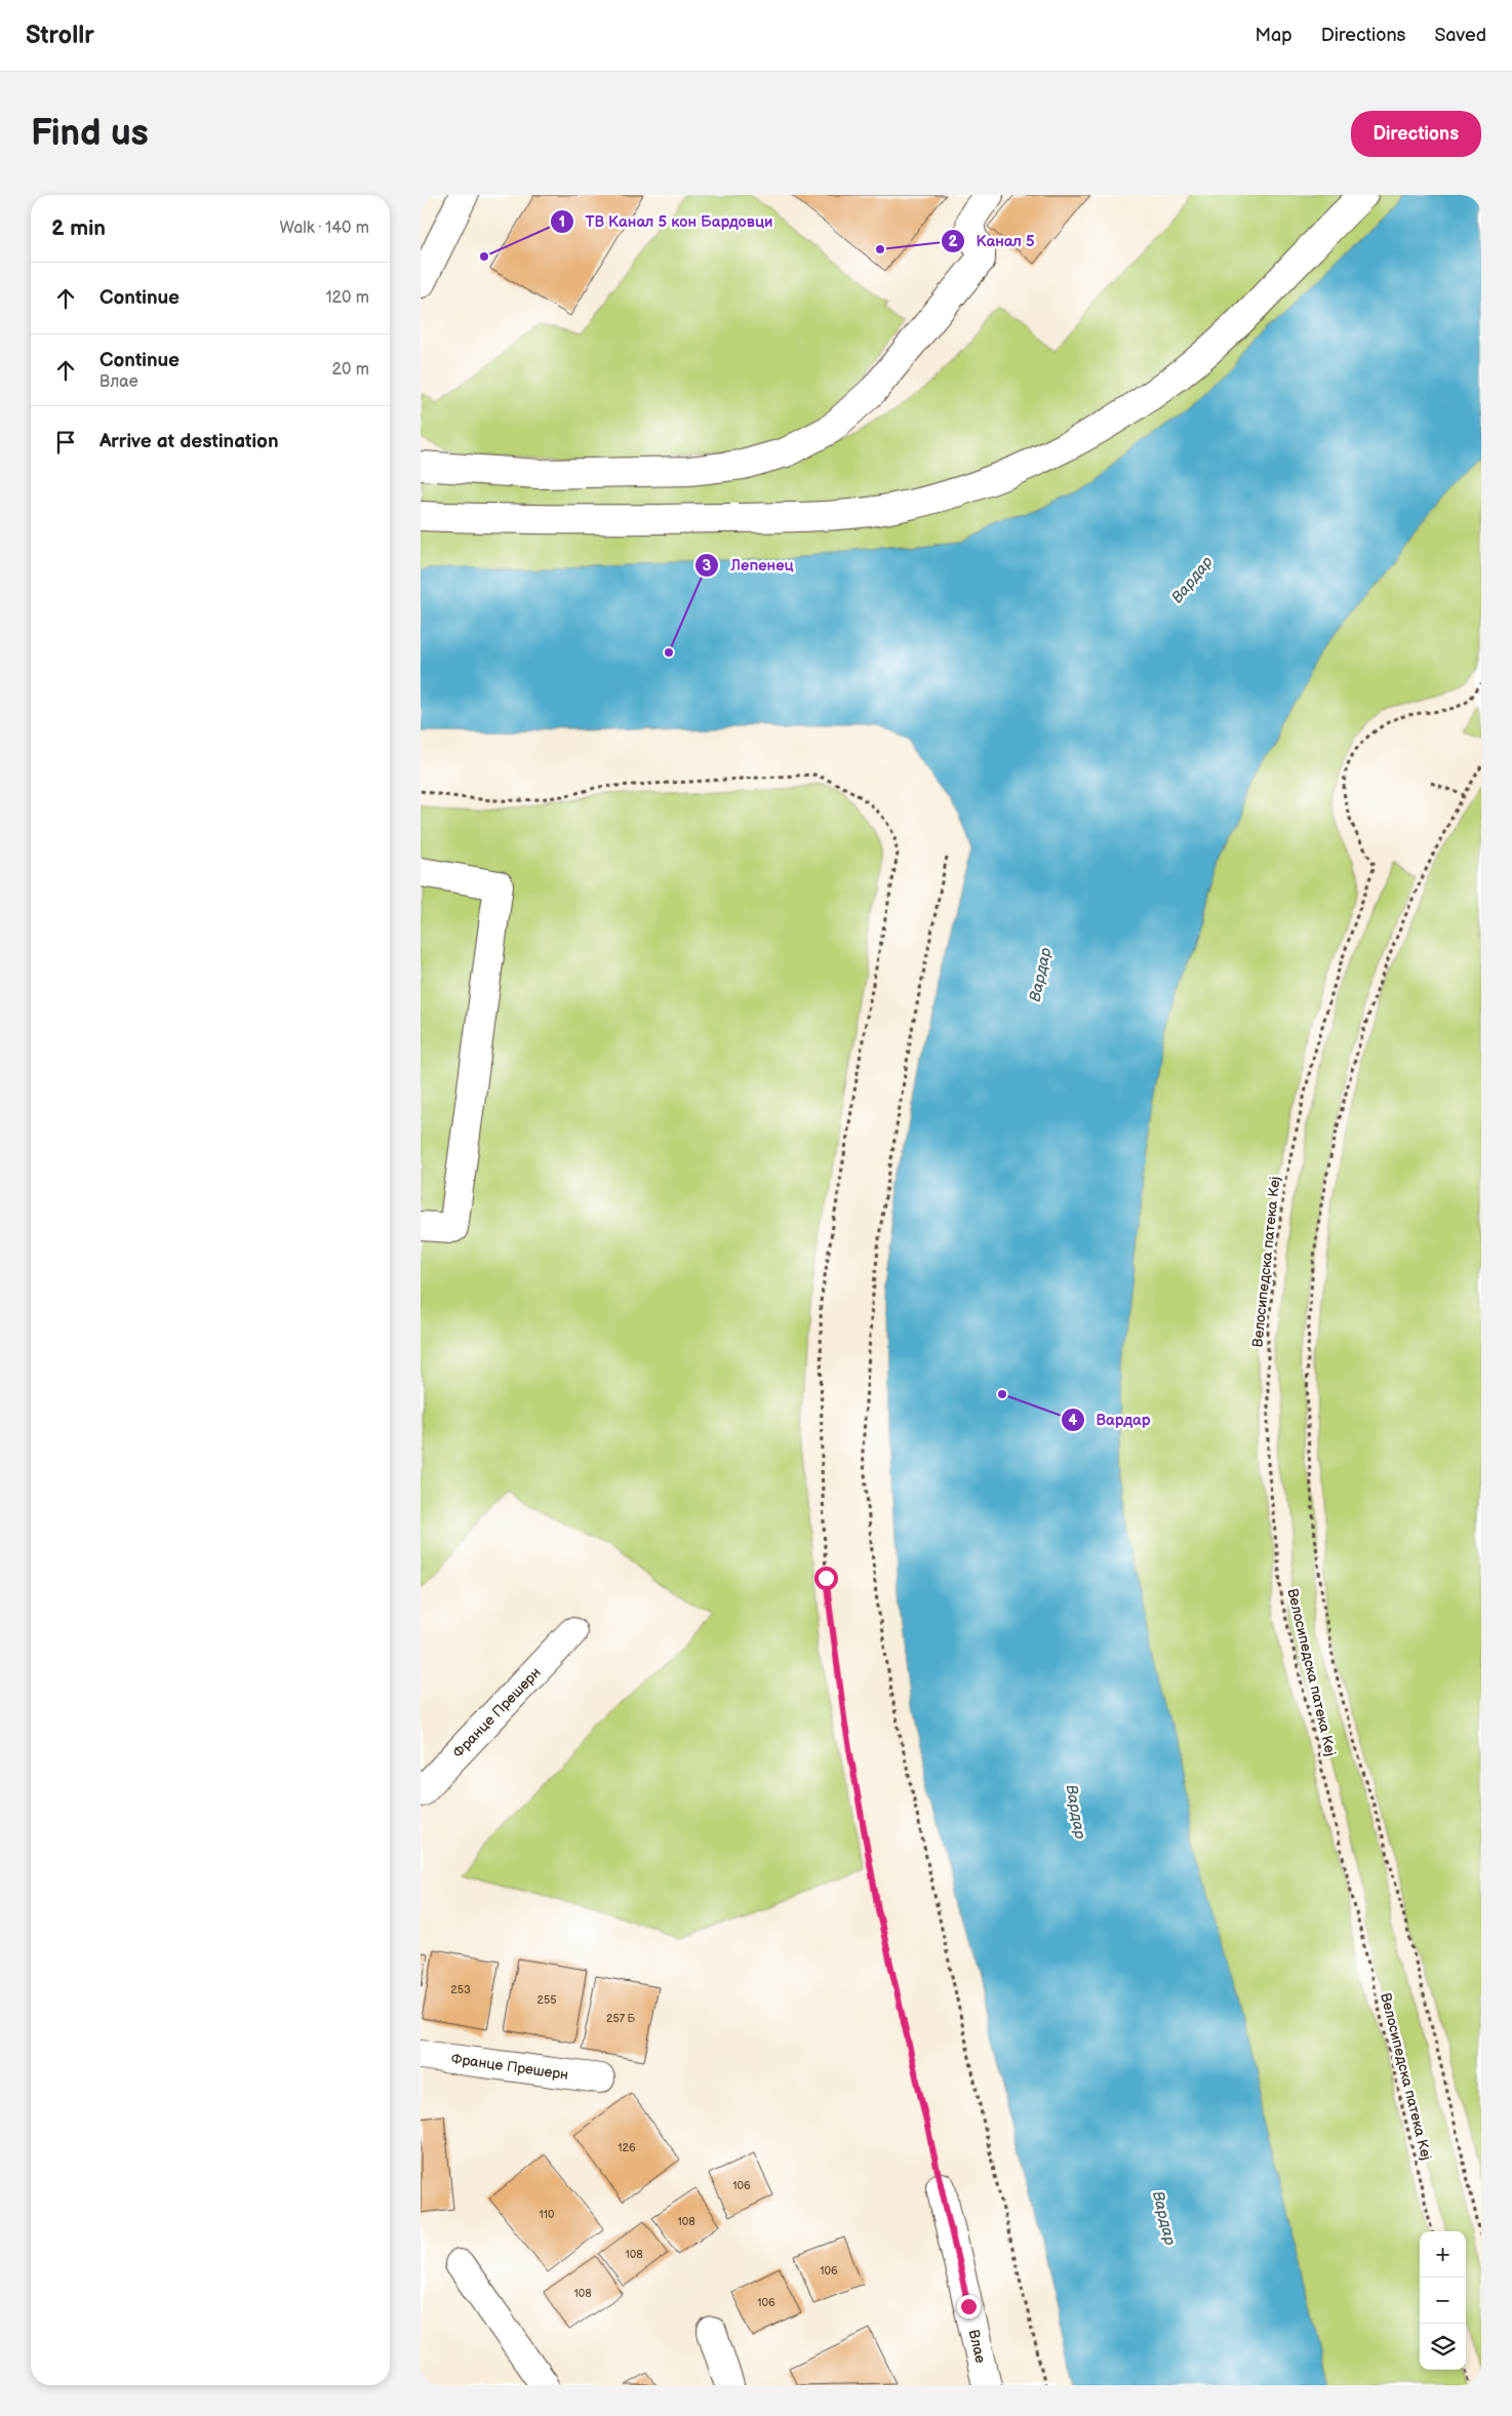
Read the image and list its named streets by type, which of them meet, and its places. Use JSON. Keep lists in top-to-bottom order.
{
  "streets": {
    "street": ["Францe Прешерн", "Франце Прешерн", "Влае"],
    "path": ["Велосипедска патека Кеј"]
  },
  "water": ["Вардар"],
  "places": [
    "Канал 5",
    "ТВ Канал 5 кон Бардовци",
    "Лепенец",
    "Вардар"
  ],
  "house_numbers": [
    "253",
    "255",
    "257 Б",
    "126",
    "106",
    "110",
    "108",
    "108",
    "106",
    "108",
    "106"
  ],
  "page": {
    "header": "Strollr",
    "nav": ["Map", "Directions", "Saved"],
    "buttons": "Directions",
    "title": "Find us",
    "heading": ["2 min", "Walk · 140 m"],
    "list": [
      ["Continue", "120 m"],
      ["Continue", "Влае", "20 m"],
      "Arrive at destination"
    ],
    "map_buttons": ["+", "−"]
  }
}
